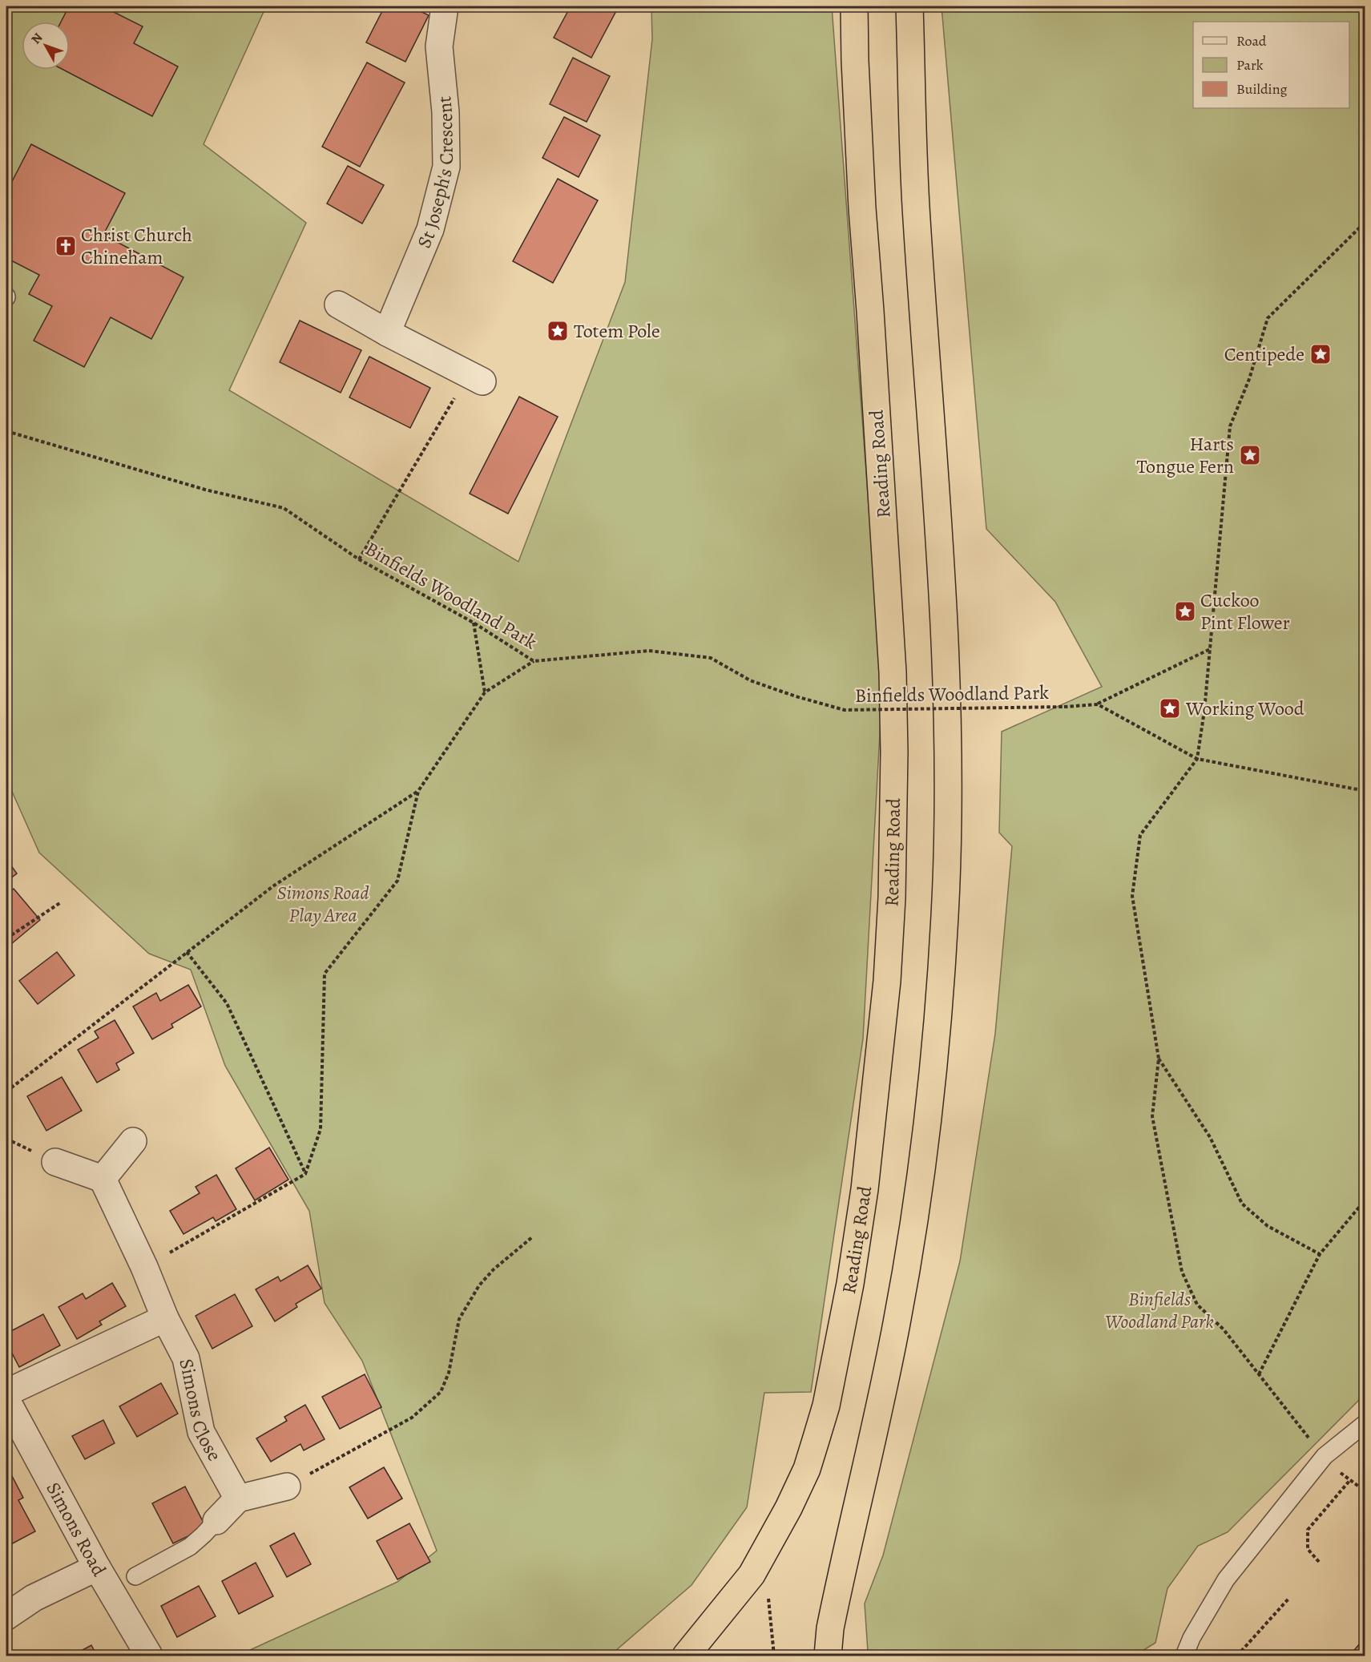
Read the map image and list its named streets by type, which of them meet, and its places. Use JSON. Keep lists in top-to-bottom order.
{
  "streets": {
    "highway": ["Reading Road"],
    "street": ["St Joseph's Crescent", "Simons Close", "Simons Road"],
    "path": ["Binfields Woodland Park"]
  },
  "parks": ["Simons Road Play Area", "Binfields Woodland Park"],
  "places": {
    "church": ["Christ Church Chineham"],
    "place": [
      "Totem Pole",
      "Centipede",
      "Harts Tongue Fern",
      "Cuckoo Pint Flower",
      "Working Wood"
    ]
  },
  "legend": ["Road", "Park", "Building"],
  "north": "top left"
}
